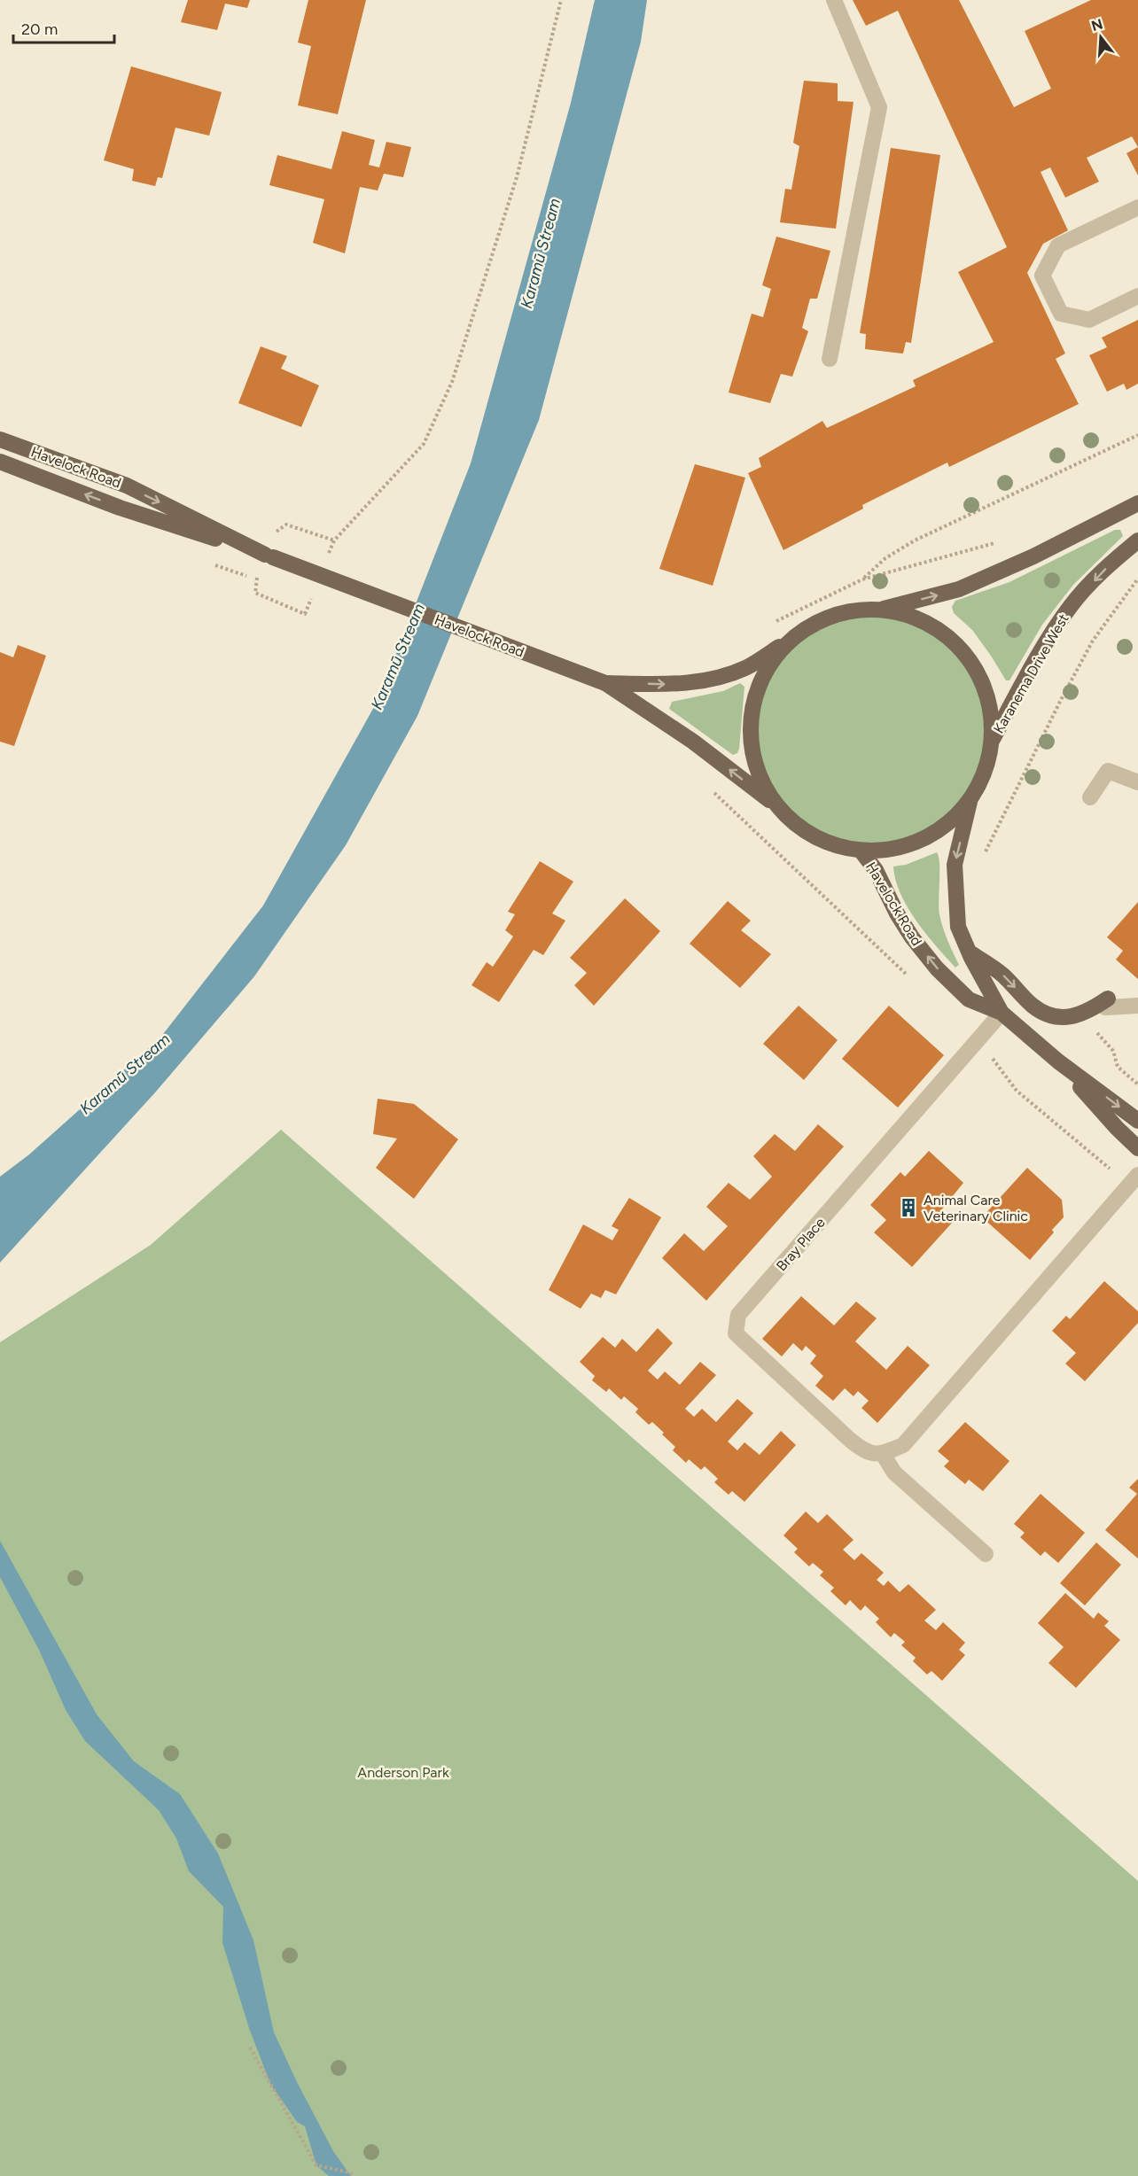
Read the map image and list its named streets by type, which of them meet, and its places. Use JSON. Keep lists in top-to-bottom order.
{
  "streets": {
    "main road": ["Havelock Road", "Karanema Drive West"],
    "street": ["Bray Place"]
  },
  "crossings": [
    ["Havelock Road", "Bray Place"]
  ],
  "one_way": ["Karanema Drive West"],
  "water": ["Karamū Stream"],
  "parks": ["Anderson Park"],
  "places": {
    "building": ["Animal Care Veterinary Clinic"]
  },
  "scale_bar": "20 m",
  "north": "top"
}
